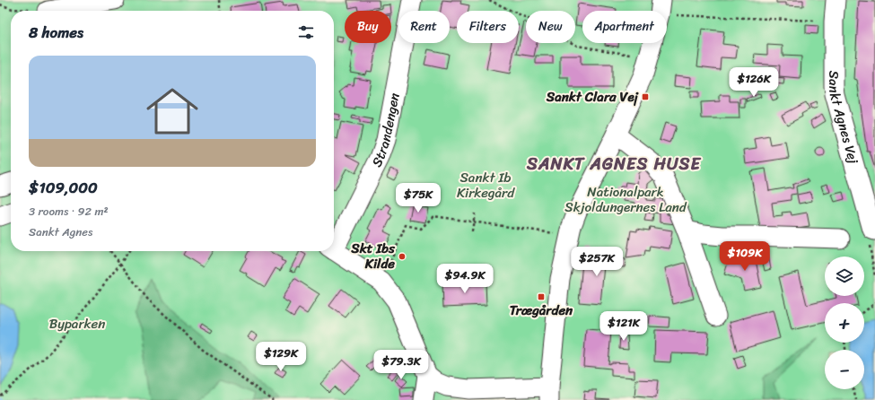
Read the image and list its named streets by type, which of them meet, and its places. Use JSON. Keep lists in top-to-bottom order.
{
  "streets": {
    "street": ["Sankt Agnes Vej", "Strandengen"]
  },
  "districts": ["SANKT AGNES HUSE"],
  "parks": ["Sankt Ib Kirkegård", "Nationalpark Skjoldungernes Land", "Byparken"],
  "places": {
    "transit": ["Sankt Clara Vej", "Trægården"],
    "other": ["Skt Ibs Kilde"]
  },
  "page": {
    "chip": [
      "Buy",
      "Rent",
      "Filters",
      "New",
      "Apartment"
    ],
    "heading": "8 homes",
    "list": [
      {
        "name": "$109,000",
        "note": "3 rooms · 92 m² · Sankt Agnes"
      }
    ],
    "price": [
      "$126K",
      "$75K",
      "$109K",
      "$257K",
      "$94.9K",
      "$121K",
      "$129K",
      "$79.3K"
    ],
    "map_buttons": ["+", "−"]
  }
}
